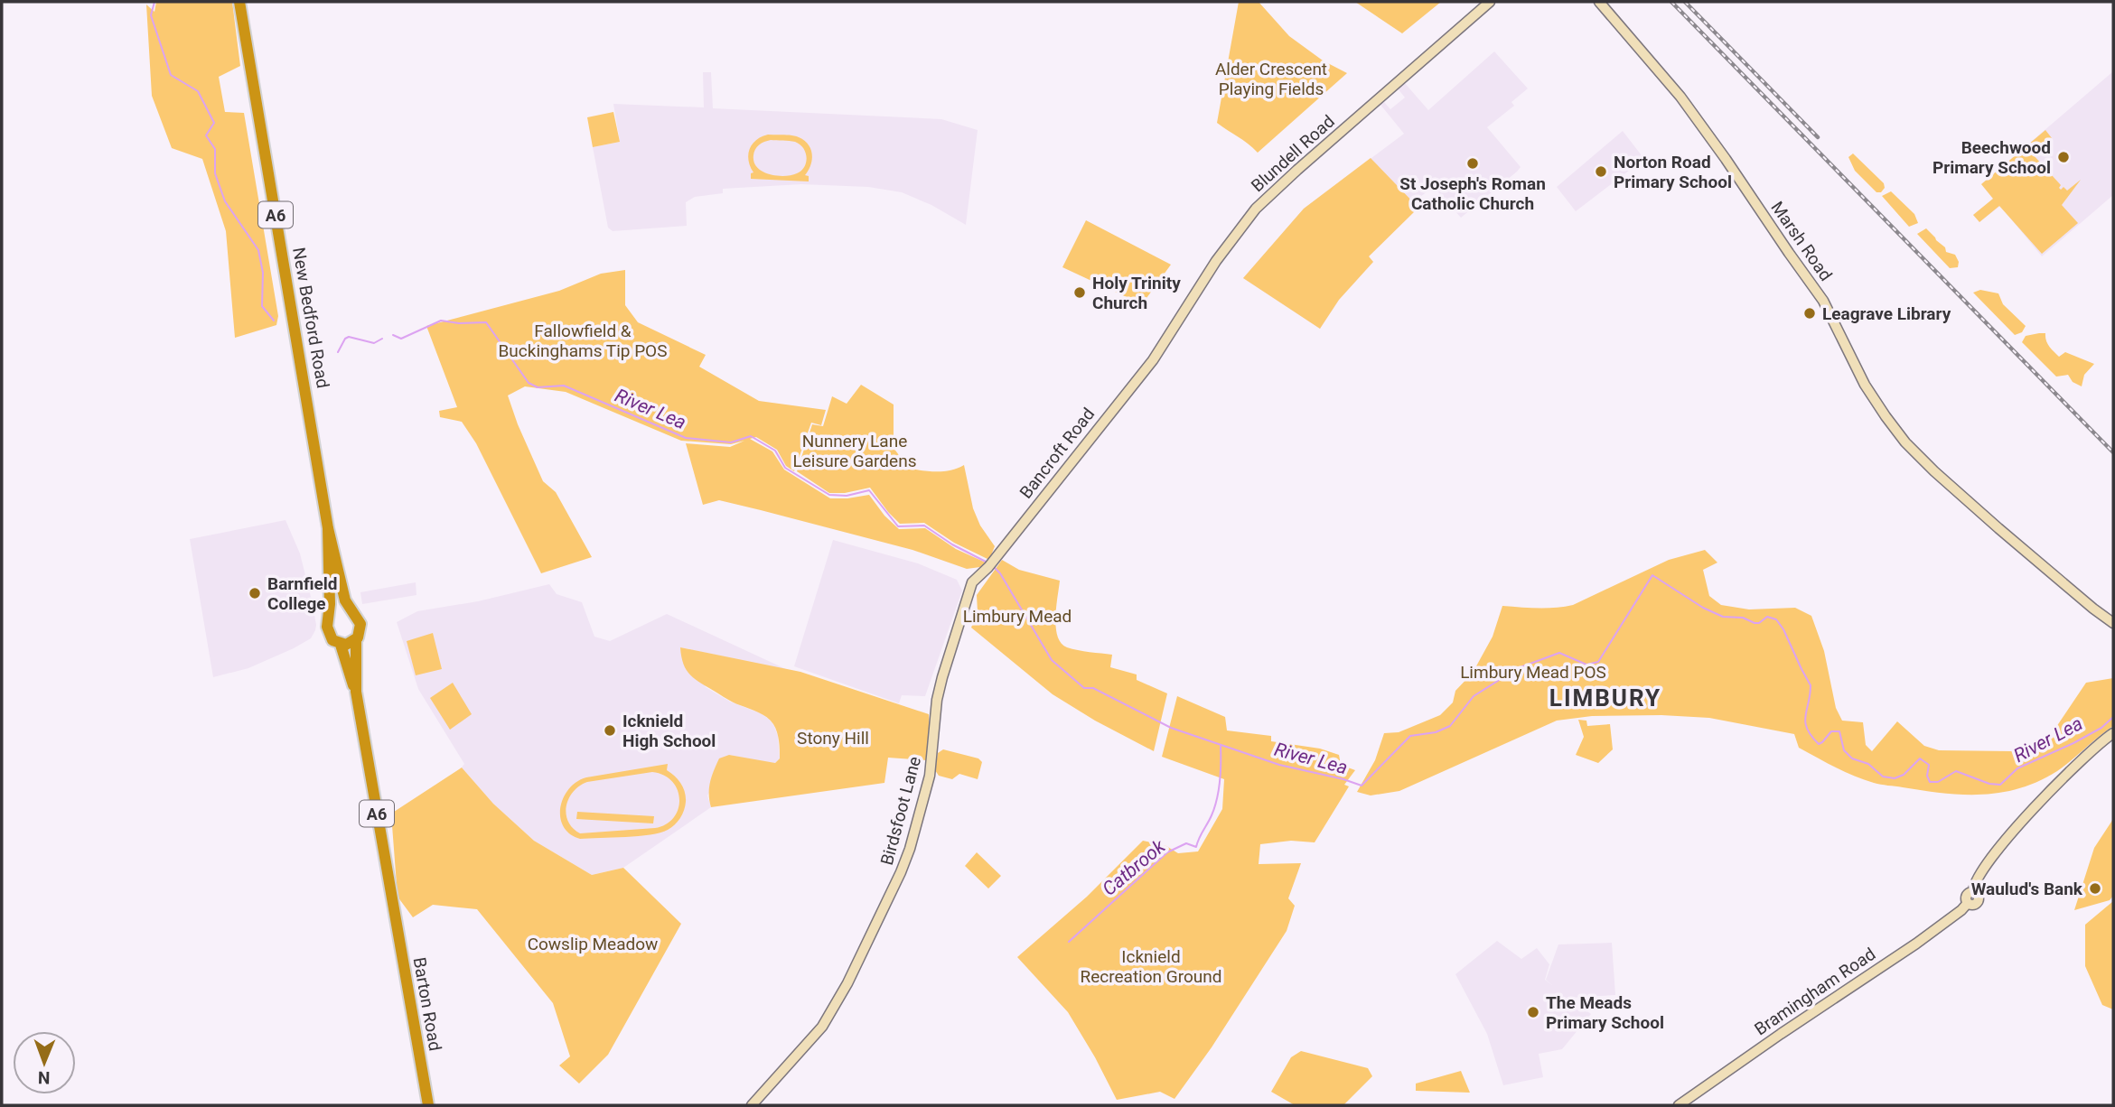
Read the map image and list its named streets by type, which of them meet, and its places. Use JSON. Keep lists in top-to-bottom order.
{
  "streets": {
    "highway": ["A6", "New Bedford Road", "Barton Road"],
    "street": [
      "Blundell Road",
      "Marsh Road",
      "Bancroft Road",
      "Birdsfoot Lane",
      "Bramingham Road"
    ]
  },
  "crossings": [
    ["Blundell Road", "Bancroft Road"],
    ["A6", "New Bedford Road"],
    ["A6", "Barton Road"],
    ["Bancroft Road", "Birdsfoot Lane"]
  ],
  "districts": ["LIMBURY"],
  "water": ["River Lea", "Catbrook"],
  "parks": [
    "Alder Crescent Playing Fields",
    "Fallowfield & Buckinghams Tip POS",
    "Nunnery Lane Leisure Gardens",
    "Limbury Mead",
    "Limbury Mead POS",
    "Stony Hill",
    "Cowslip Meadow",
    "Icknield Recreation Ground"
  ],
  "places": [
    "Beechwood Primary School",
    "St Joseph's Roman Catholic Church",
    "Norton Road Primary School",
    "Holy Trinity Church",
    "Leagrave Library",
    "Barnfield College",
    "Icknield High School",
    "Waulud's Bank",
    "The Meads Primary School"
  ],
  "north": "bottom"
}
